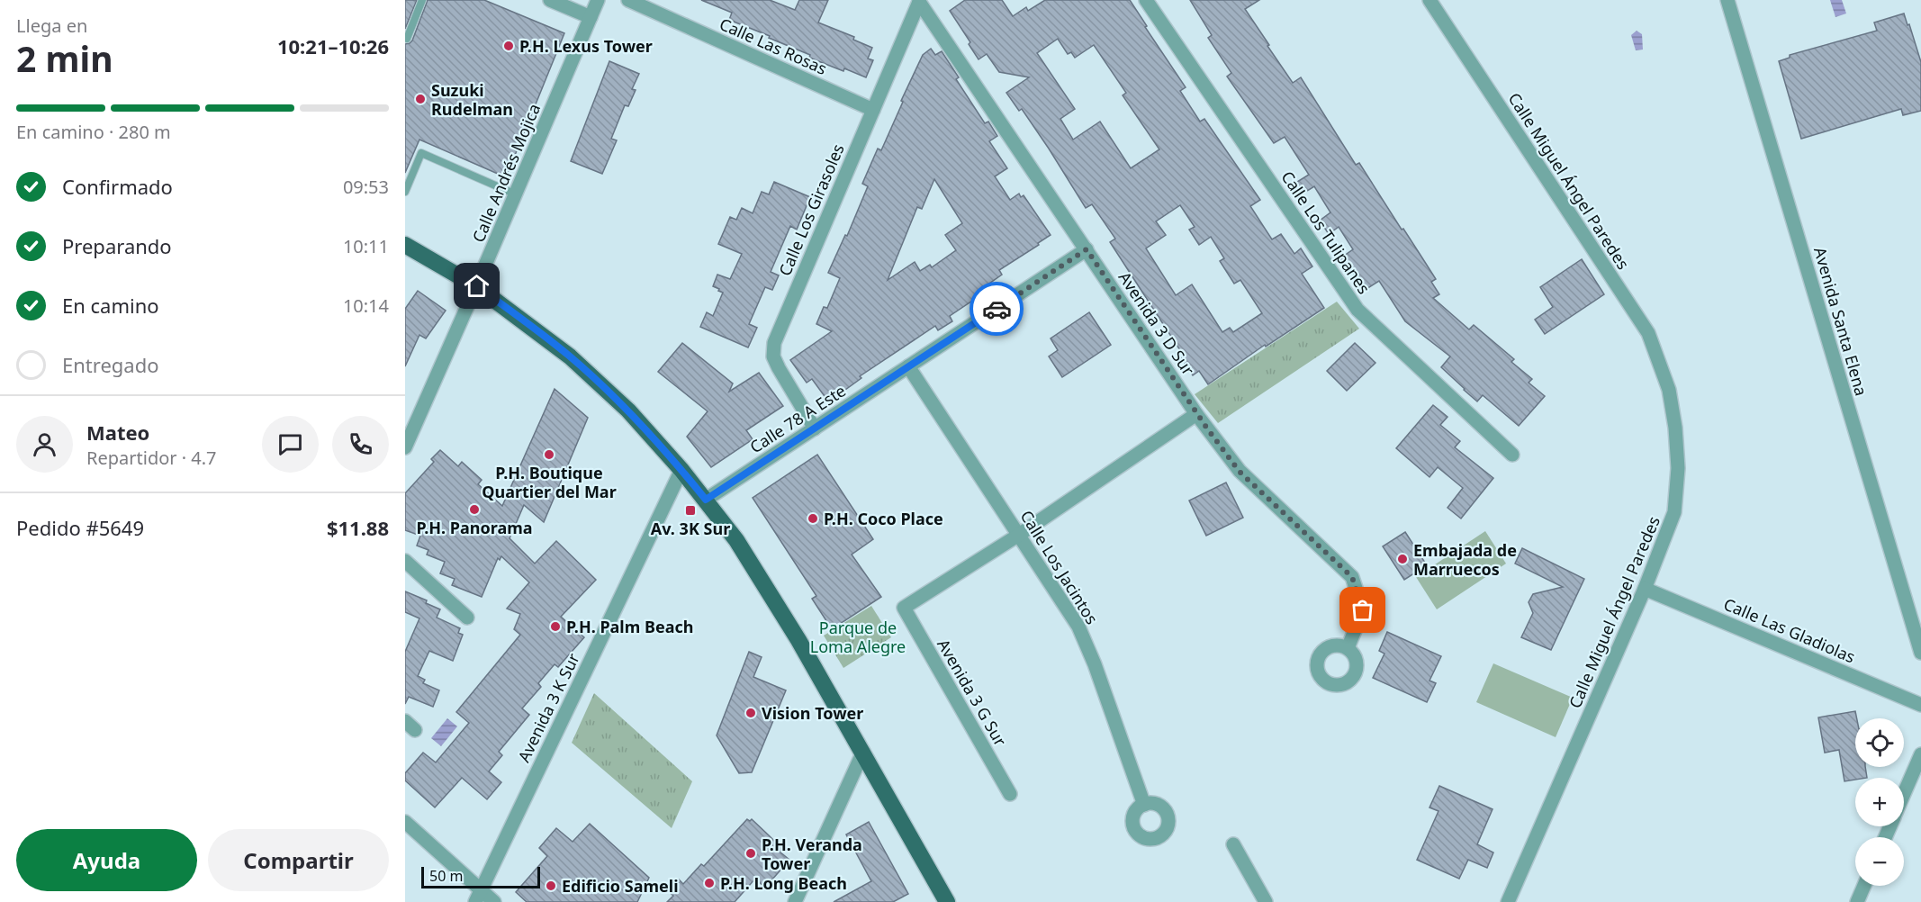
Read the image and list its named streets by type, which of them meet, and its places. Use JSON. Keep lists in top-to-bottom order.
{
  "streets": {
    "street": [
      "Calle Las Rosas",
      "Calle Andrés Mojica",
      "Calle Miguel Ángel Paredes",
      "Calle Los Girasoles",
      "Calle Los Tulipanes",
      "Avenida Santa Elena",
      "Avenida 3 D Sur",
      "Calle 78 A Este",
      "Calle Los Jacintos",
      "Calle Las Gladiolas",
      "Avenida 3 G Sur",
      "Avenida 3 K Sur"
    ]
  },
  "crossings": [
    ["Calle Las Rosas", "Calle Los Girasoles"],
    ["Calle Miguel Ángel Paredes", "Calle Las Gladiolas"],
    ["Calle Los Girasoles", "Avenida 3 D Sur"],
    ["Calle Los Girasoles", "Calle 78 A Este"],
    ["Avenida 3 D Sur", "Calle 78 A Este"],
    ["Calle 78 A Este", "Calle Los Jacintos"],
    ["Calle Los Jacintos", "Avenida 3 G Sur"]
  ],
  "parks": ["Parque de Loma Alegre"],
  "places": {
    "other": [
      "P.H. Lexus Tower",
      "Suzuki Rudelman",
      "P.H. Boutique Quartier del Mar",
      "P.H. Panorama",
      "P.H. Coco Place",
      "Embajada de Marruecos",
      "P.H. Palm Beach",
      "Vision Tower",
      "P.H. Veranda Tower",
      "P.H. Long Beach",
      "Edificio Sameli"
    ],
    "transit": ["Av. 3K Sur"]
  },
  "scale_bar": "50 m",
  "page": {
    "heading": ["2 min", "Llega en", "10:21–10:26"],
    "panel": [
      "Mateo",
      "Repartidor · 4.7",
      "Pedido #5649",
      "$11.88"
    ],
    "bar": "En camino · 280 m",
    "list": [
      ["Confirmado", "09:53"],
      ["Preparando", "10:11"],
      ["En camino", "10:14"],
      "Entregado"
    ],
    "map_buttons": ["+", "−"],
    "buttons": ["Ayuda", "Compartir"],
    "scale": "50 m"
  }
}
